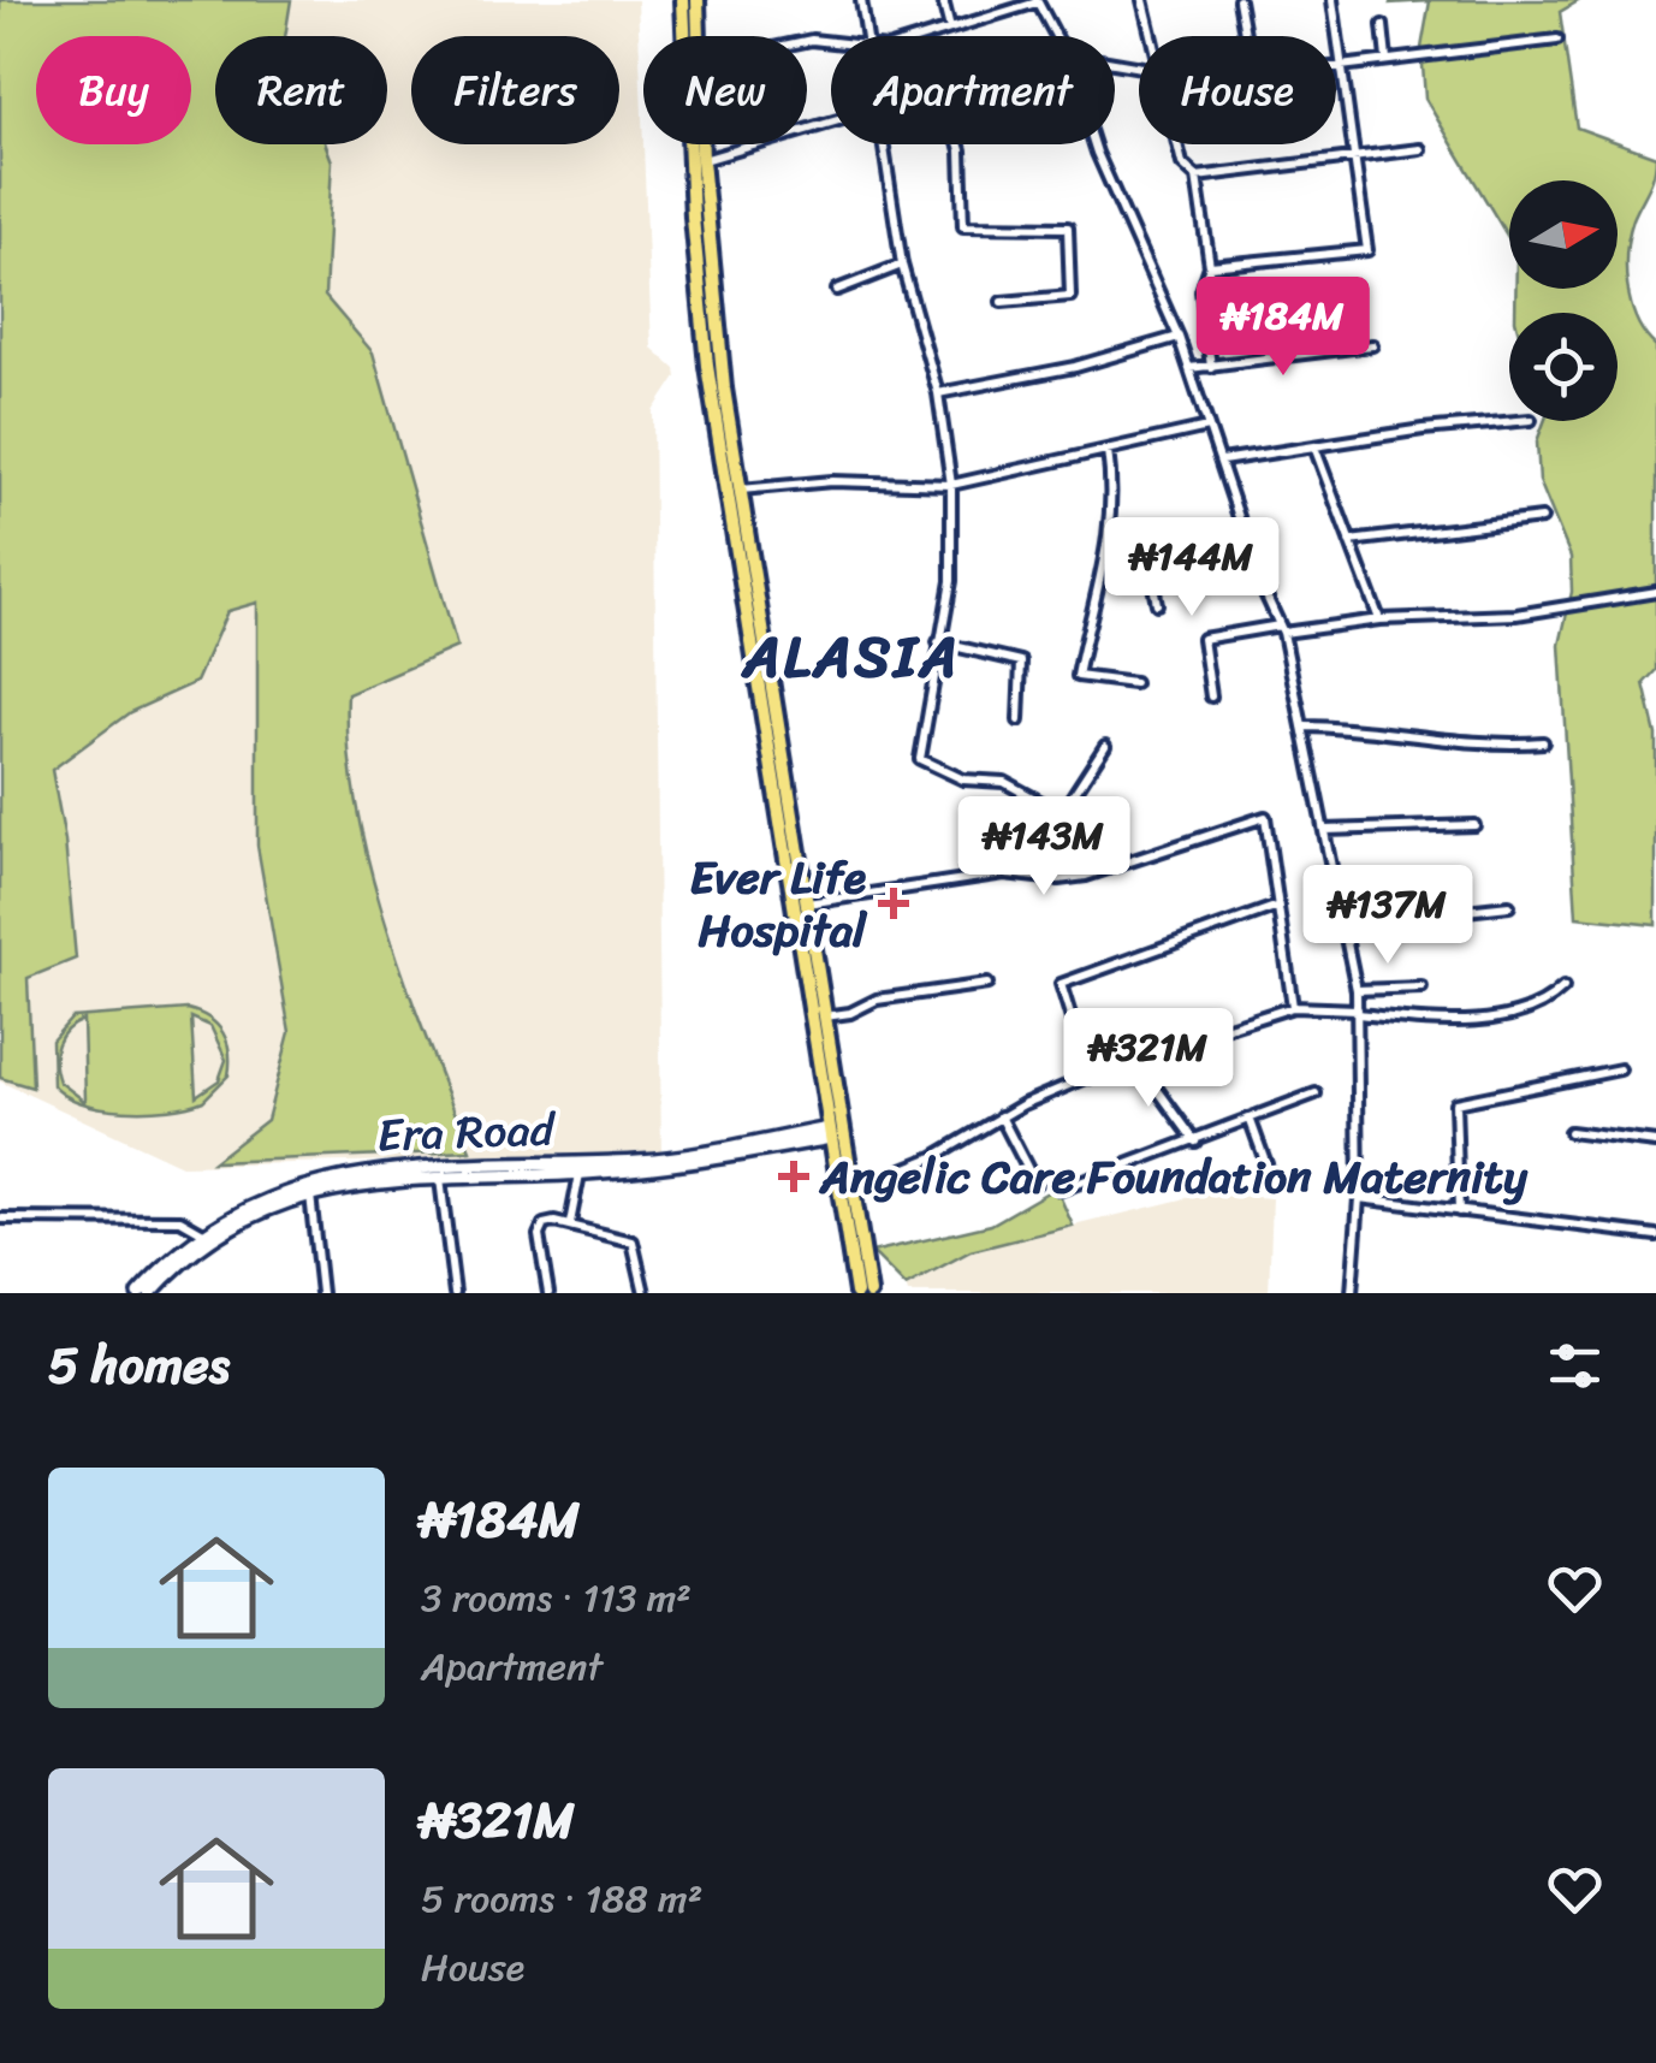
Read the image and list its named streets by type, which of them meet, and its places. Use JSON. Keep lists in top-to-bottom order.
{
  "streets": {
    "main road": ["Era Road"]
  },
  "districts": ["ALASIA"],
  "places": {
    "health": ["Ever Life Hospital", "Angelic Care Foundation Maternity"]
  },
  "north": "right",
  "page": {
    "chip": [
      "Buy",
      "Rent",
      "Filters",
      "New",
      "Apartment",
      "House"
    ],
    "price": [
      "₦184M",
      "₦144M",
      "₦143M",
      "₦137M",
      "₦321M"
    ],
    "heading": "5 homes",
    "list": [
      {
        "name": "₦184M",
        "note": "3 rooms · 113 m² · Apartment"
      },
      {
        "name": "₦321M",
        "note": "5 rooms · 188 m² · House"
      }
    ]
  }
}
